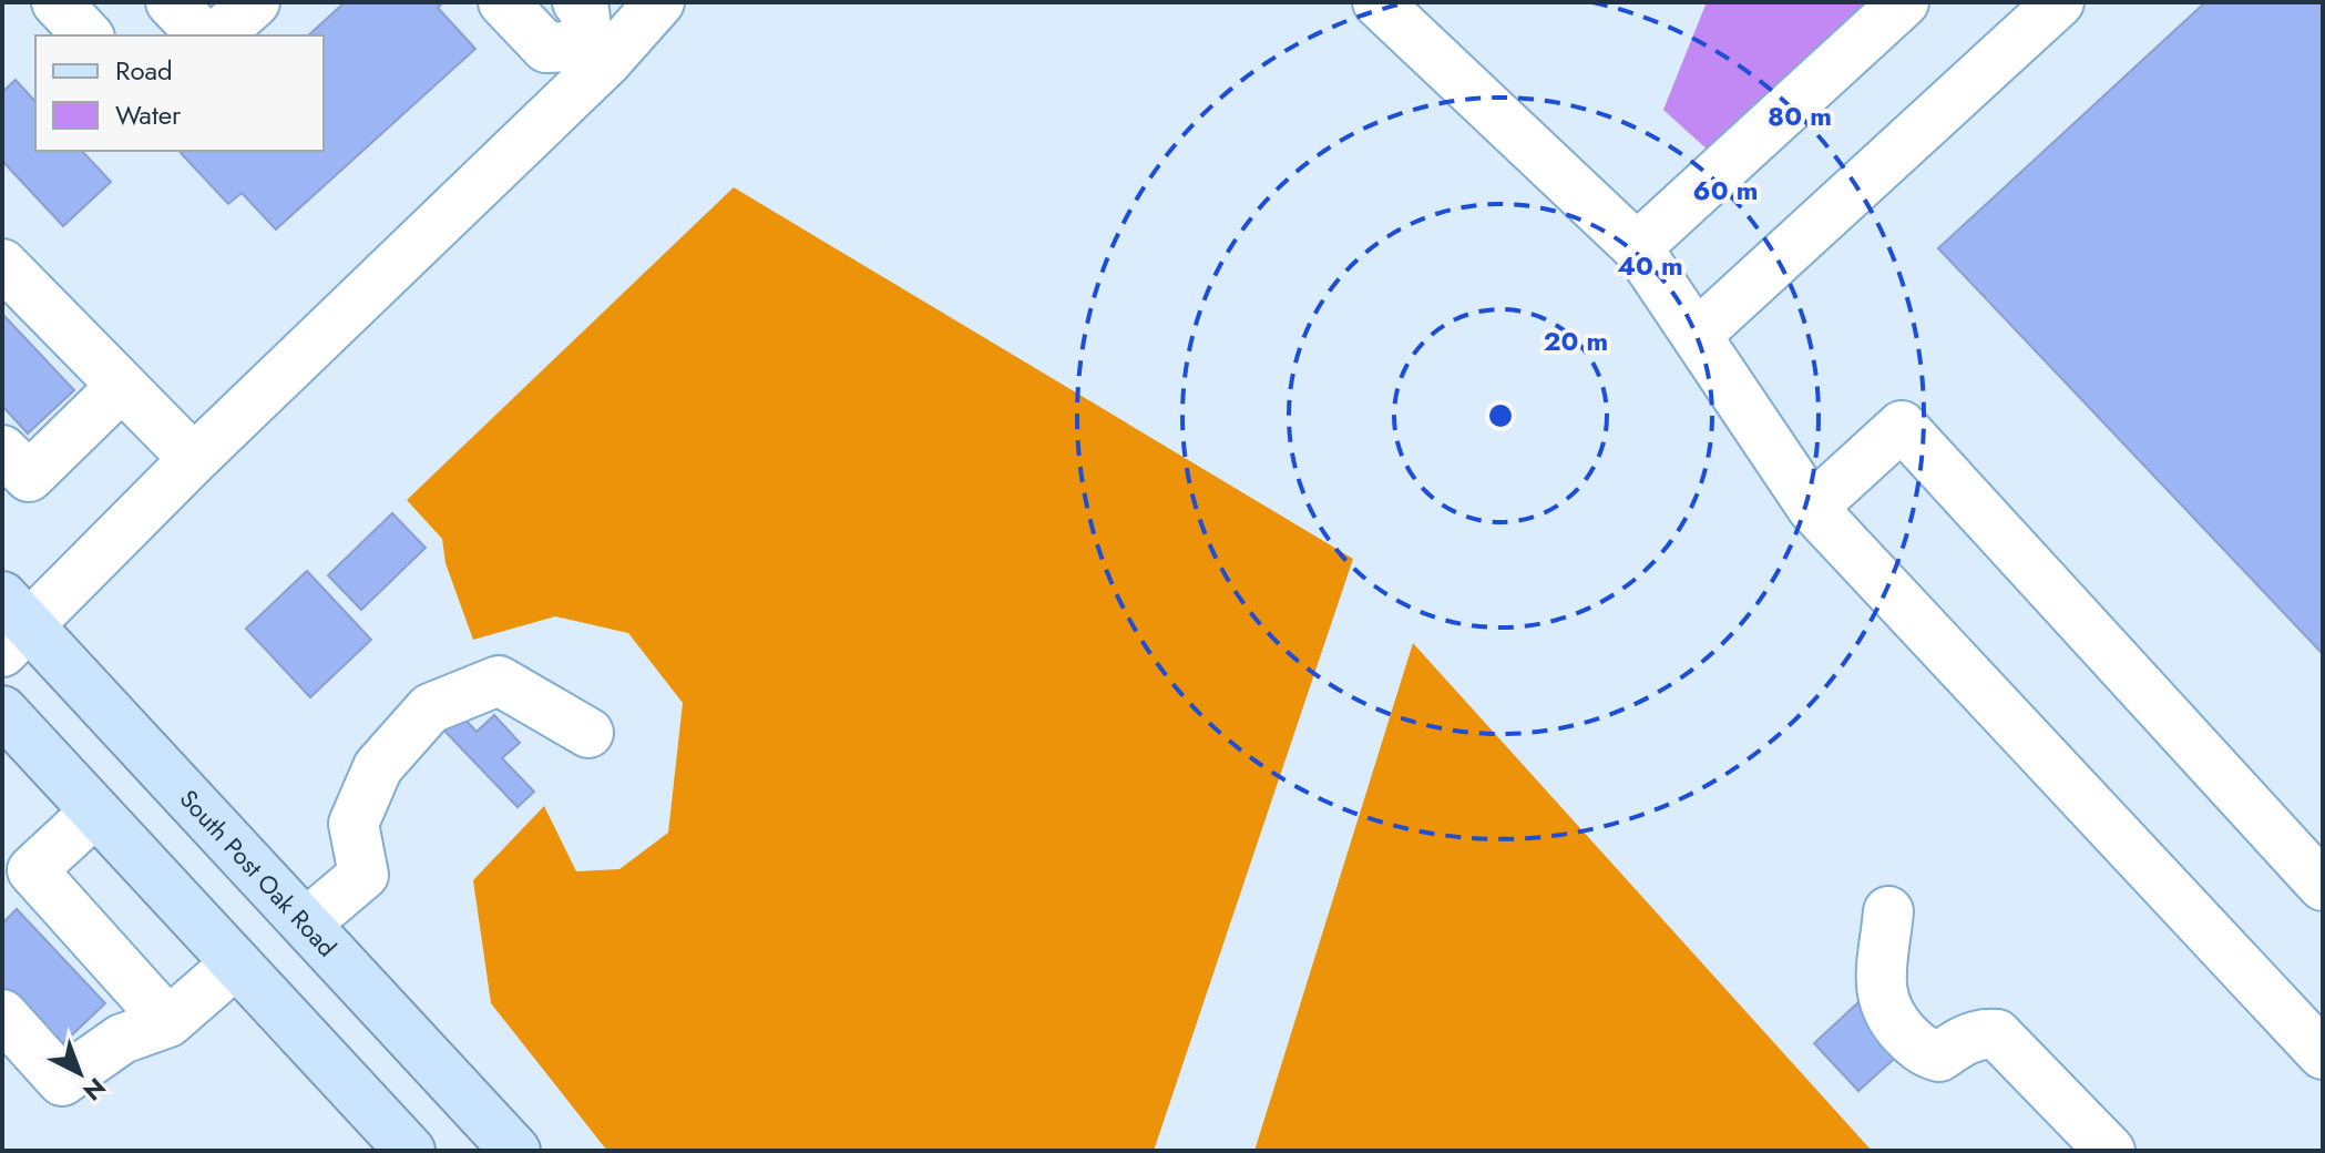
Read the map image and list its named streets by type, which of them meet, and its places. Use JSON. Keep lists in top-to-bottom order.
{
  "streets": {
    "main road": ["South Post Oak Road"]
  },
  "legend": ["Road", "Water"],
  "north": "bottom right",
  "rings": [
    "80 m",
    "60 m",
    "40 m",
    "20 m"
  ]
}
